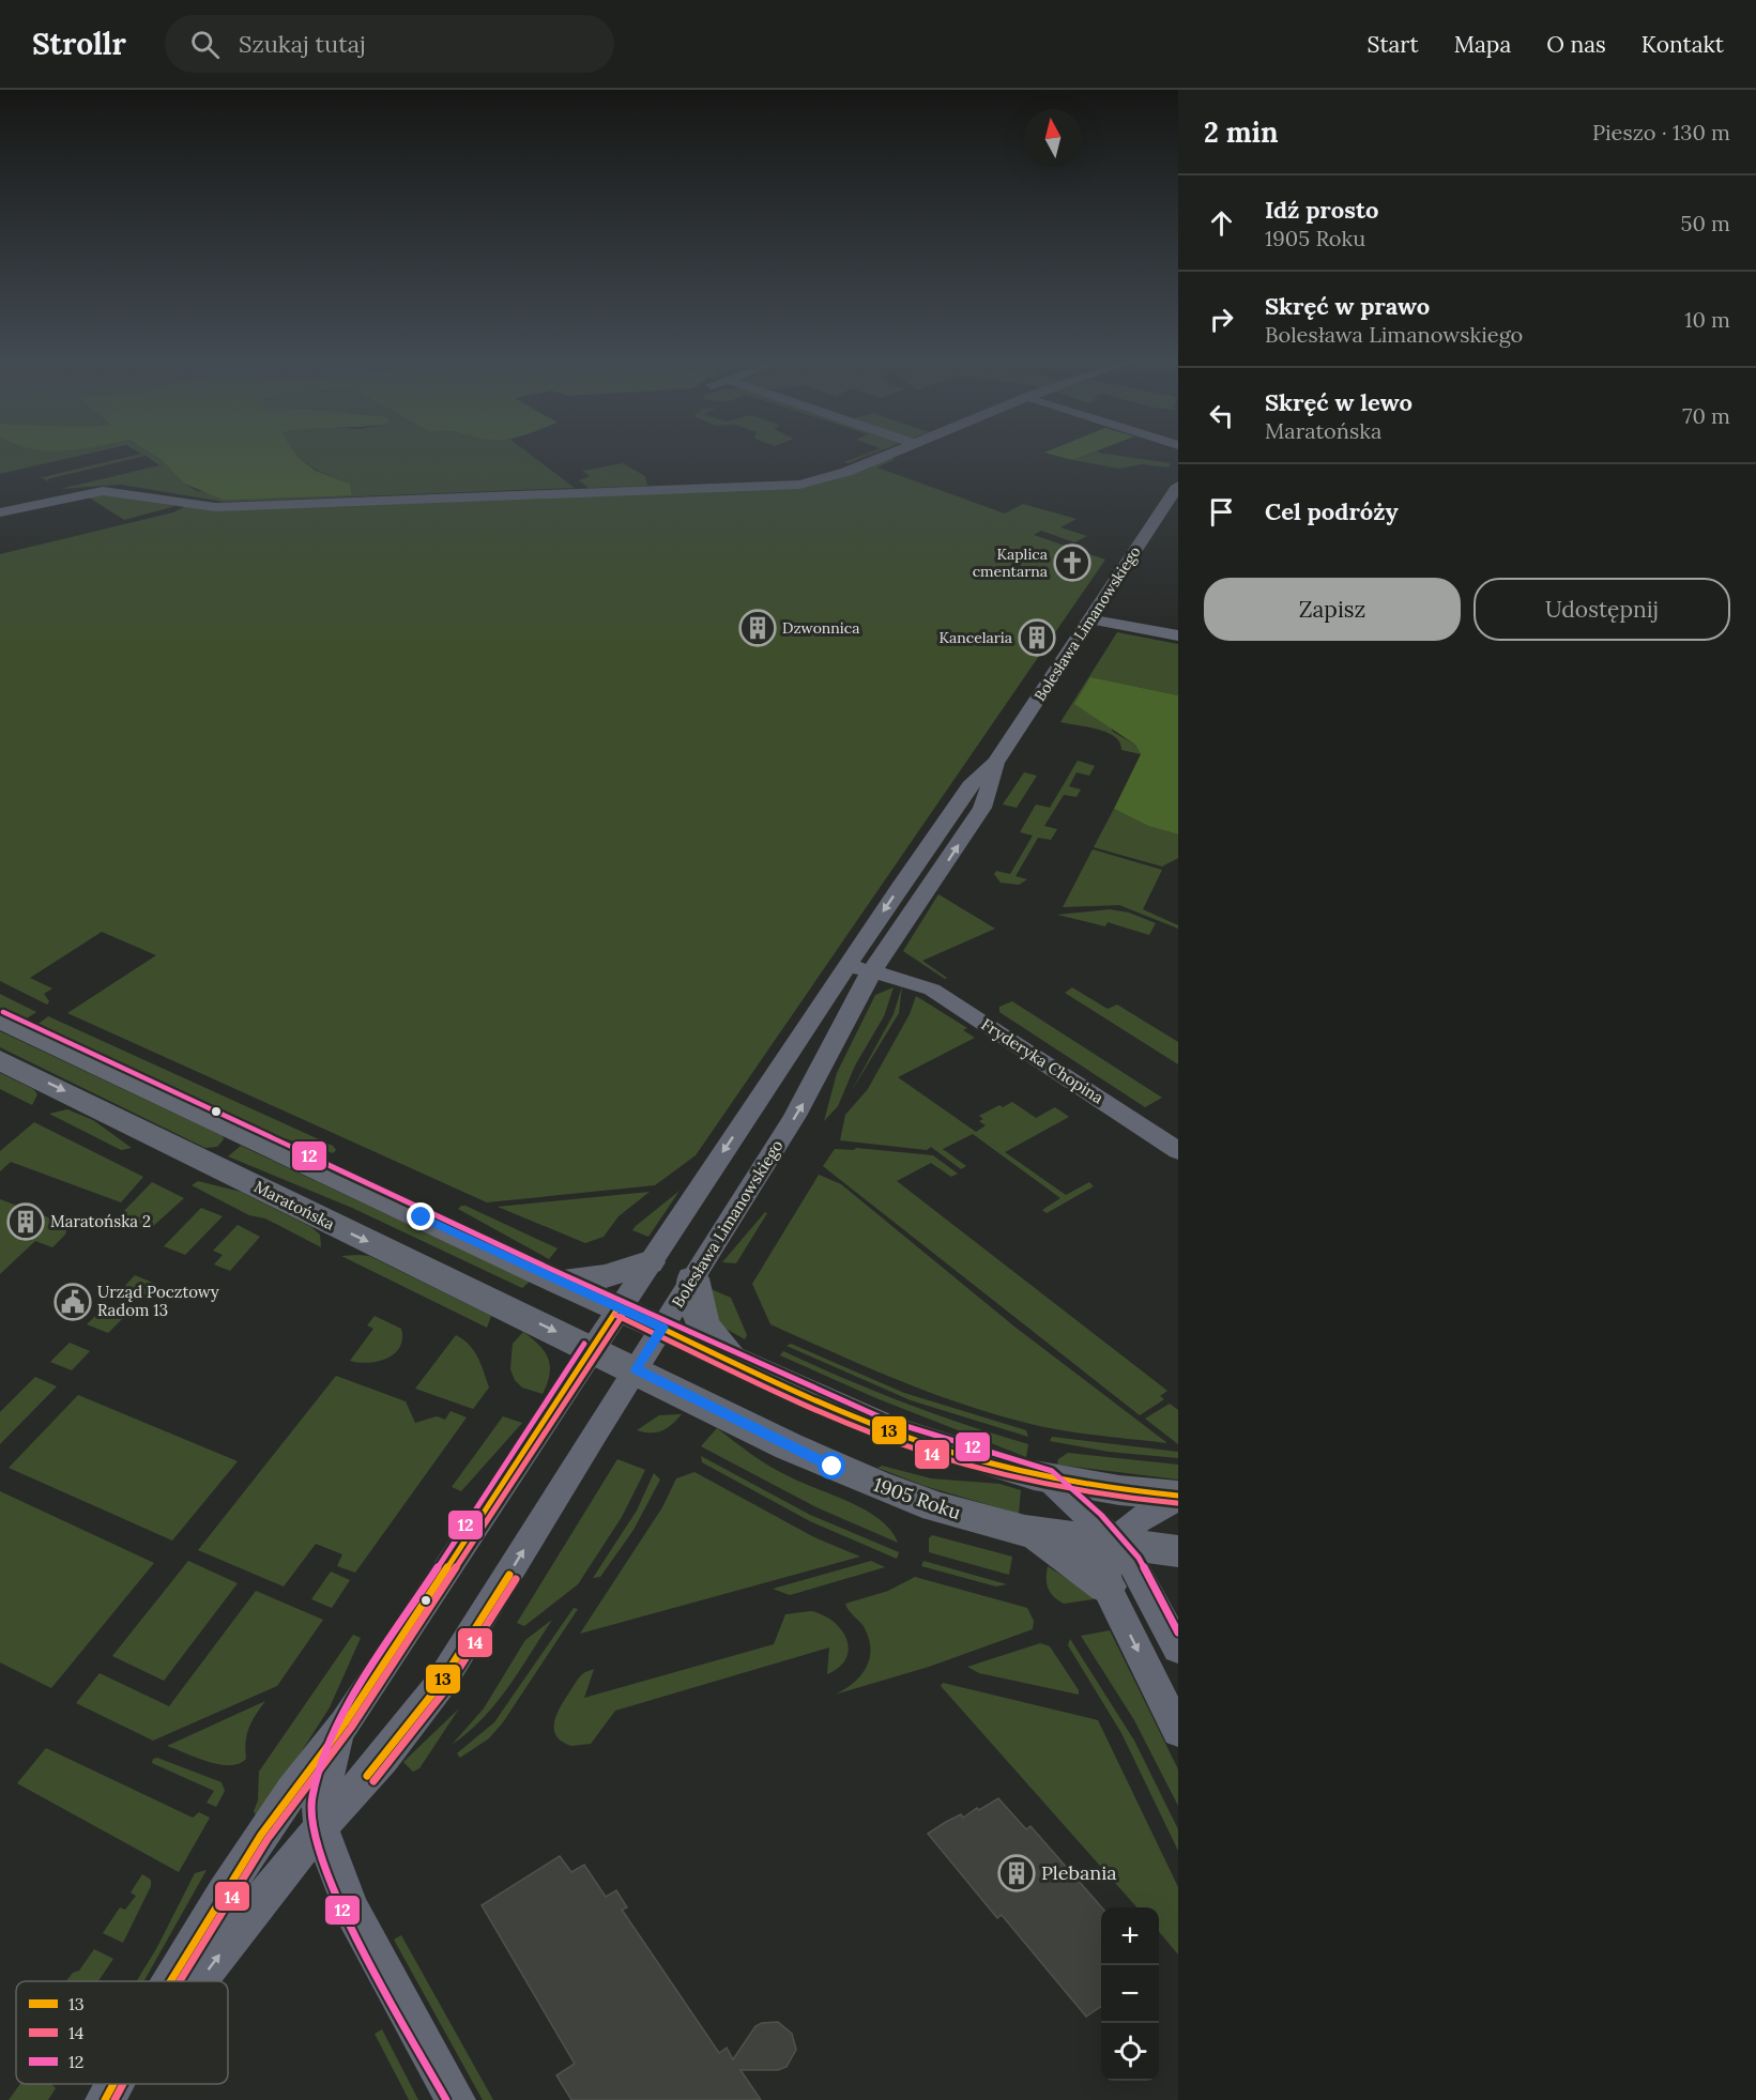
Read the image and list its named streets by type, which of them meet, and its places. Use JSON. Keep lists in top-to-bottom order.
{
  "streets": {
    "main road": ["Maratońska", "1905 Roku"],
    "street": ["Bolesława Limanowskiego", "Fryderyka Chopina"]
  },
  "crossings": [
    ["Bolesława Limanowskiego", "Fryderyka Chopina"],
    ["Bolesława Limanowskiego", "Maratońska"],
    ["Bolesława Limanowskiego", "1905 Roku"],
    ["Maratońska", "1905 Roku"]
  ],
  "places": {
    "church": ["Kaplica cmentarna"],
    "building": [
      "Dzwonnica",
      "Kancelaria",
      "Maratońska 2",
      "Plebania"
    ],
    "public building": ["Urząd Pocztowy Radom 13"]
  },
  "lines": ["transit line 12", "transit line 13", "transit line 14"],
  "legend": ["13", "14", "12"],
  "north": "top",
  "page": {
    "header": "Strollr",
    "search": "Szukaj tutaj",
    "nav": [
      "Start",
      "Mapa",
      "O nas",
      "Kontakt"
    ],
    "heading": ["2 min", "Pieszo · 130 m"],
    "list": [
      ["Idź prosto", "1905 Roku", "50 m"],
      ["Skręć w prawo", "Bolesława Limanowskiego", "10 m"],
      ["Skręć w lewo", "Maratońska", "70 m"],
      "Cel podróży"
    ],
    "buttons": ["Zapisz", "Udostępnij"],
    "map_buttons": ["+", "−"]
  }
}
